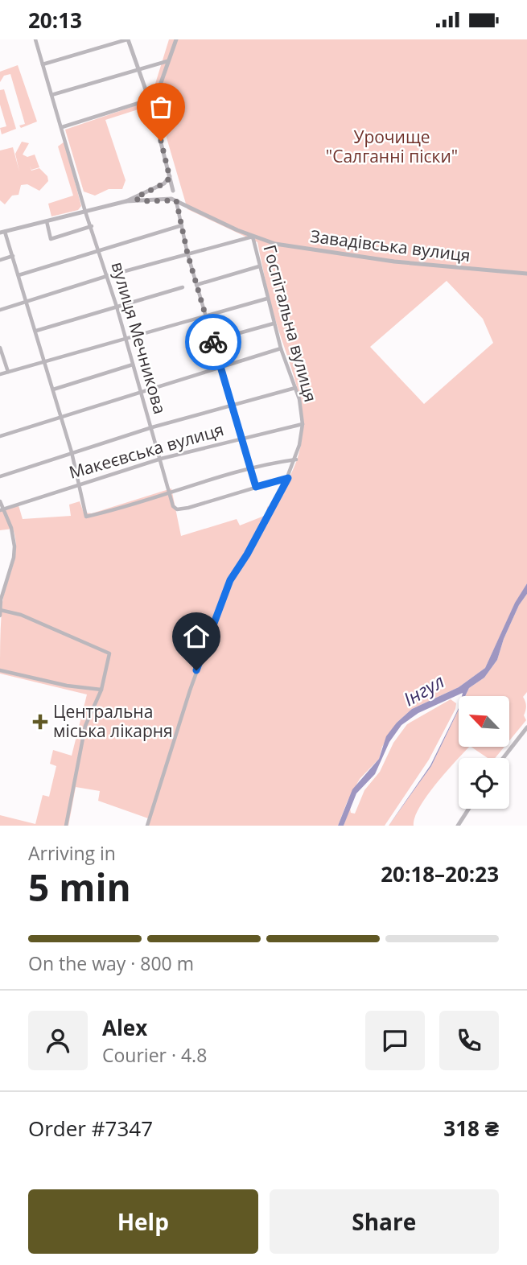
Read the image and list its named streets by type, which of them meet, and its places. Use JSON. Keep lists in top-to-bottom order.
{
  "streets": {
    "street": [
      "Завадівська вулиця",
      "Госпітальна вулиця",
      "вулиця Мечникова",
      "Макеєвська вулиця"
    ]
  },
  "crossings": [
    ["Завадівська вулиця", "Госпітальна вулиця"],
    ["Госпітальна вулиця", "Макеєвська вулиця"],
    ["вулиця Мечникова", "Макеєвська вулиця"]
  ],
  "water": ["Інгул"],
  "parks": ["Урочище \"Салганні піски\""],
  "places": {
    "health": ["Центральна міська лікарня"]
  },
  "north": "top left",
  "page": {
    "status": "20:13",
    "heading": ["5 min", "Arriving in", "20:18–20:23"],
    "panel": [
      "Alex",
      "Courier · 4.8",
      "Order #7347",
      "318 ₴"
    ],
    "bar": "On the way · 800 m",
    "buttons": ["Help", "Share"]
  }
}
